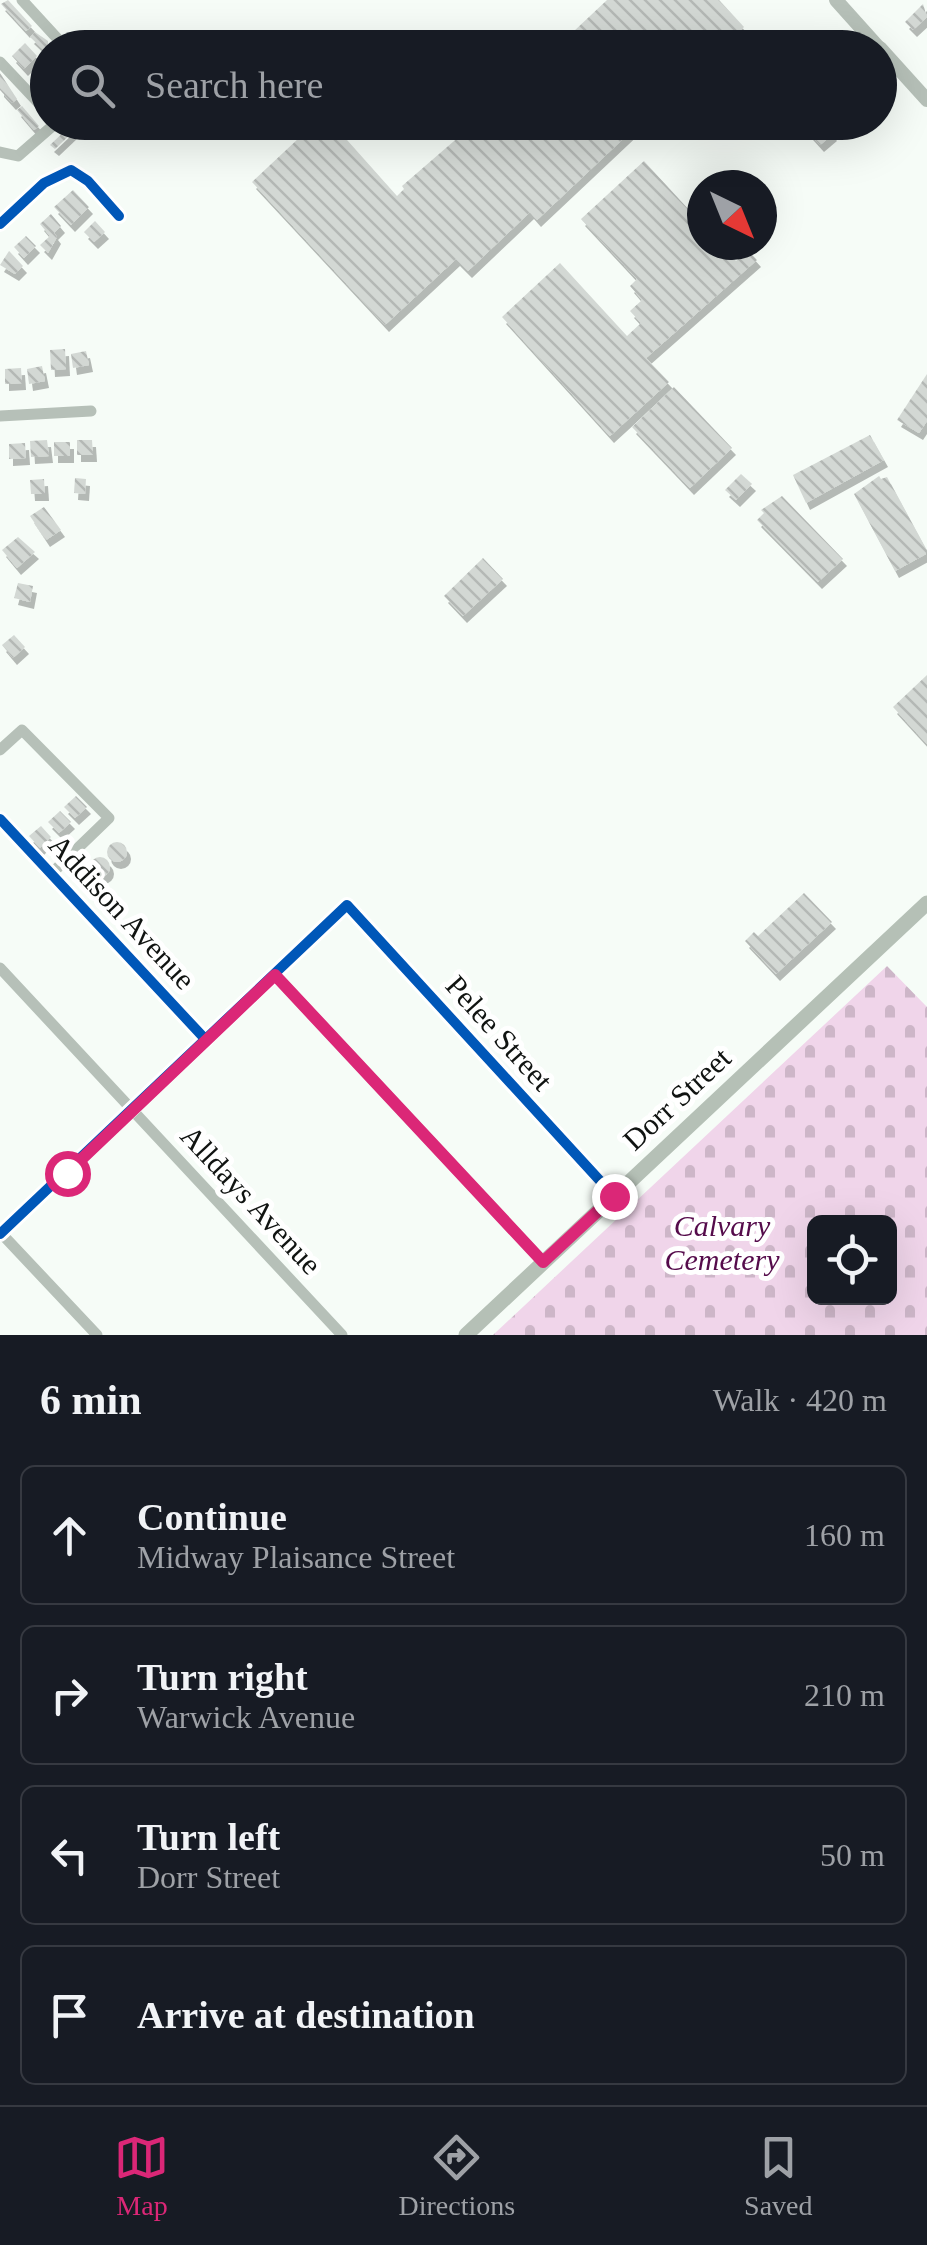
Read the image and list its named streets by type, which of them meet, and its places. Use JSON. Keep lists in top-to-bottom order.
{
  "streets": {
    "main road": ["Dorr Street"],
    "street": ["Addison Avenue", "Pelee Street", "Alldays Avenue"]
  },
  "crossings": [
    ["Pelee Street", "Dorr Street"]
  ],
  "parks": ["Calvary Cemetery"],
  "north": "bottom right",
  "page": {
    "search": "Search here",
    "heading": ["6 min", "Walk · 420 m"],
    "list": [
      ["Continue", "Midway Plaisance Street", "160 m"],
      ["Turn right", "Warwick Avenue", "210 m"],
      ["Turn left", "Dorr Street", "50 m"],
      "Arrive at destination"
    ],
    "nav": ["Map", "Directions", "Saved"]
  }
}
